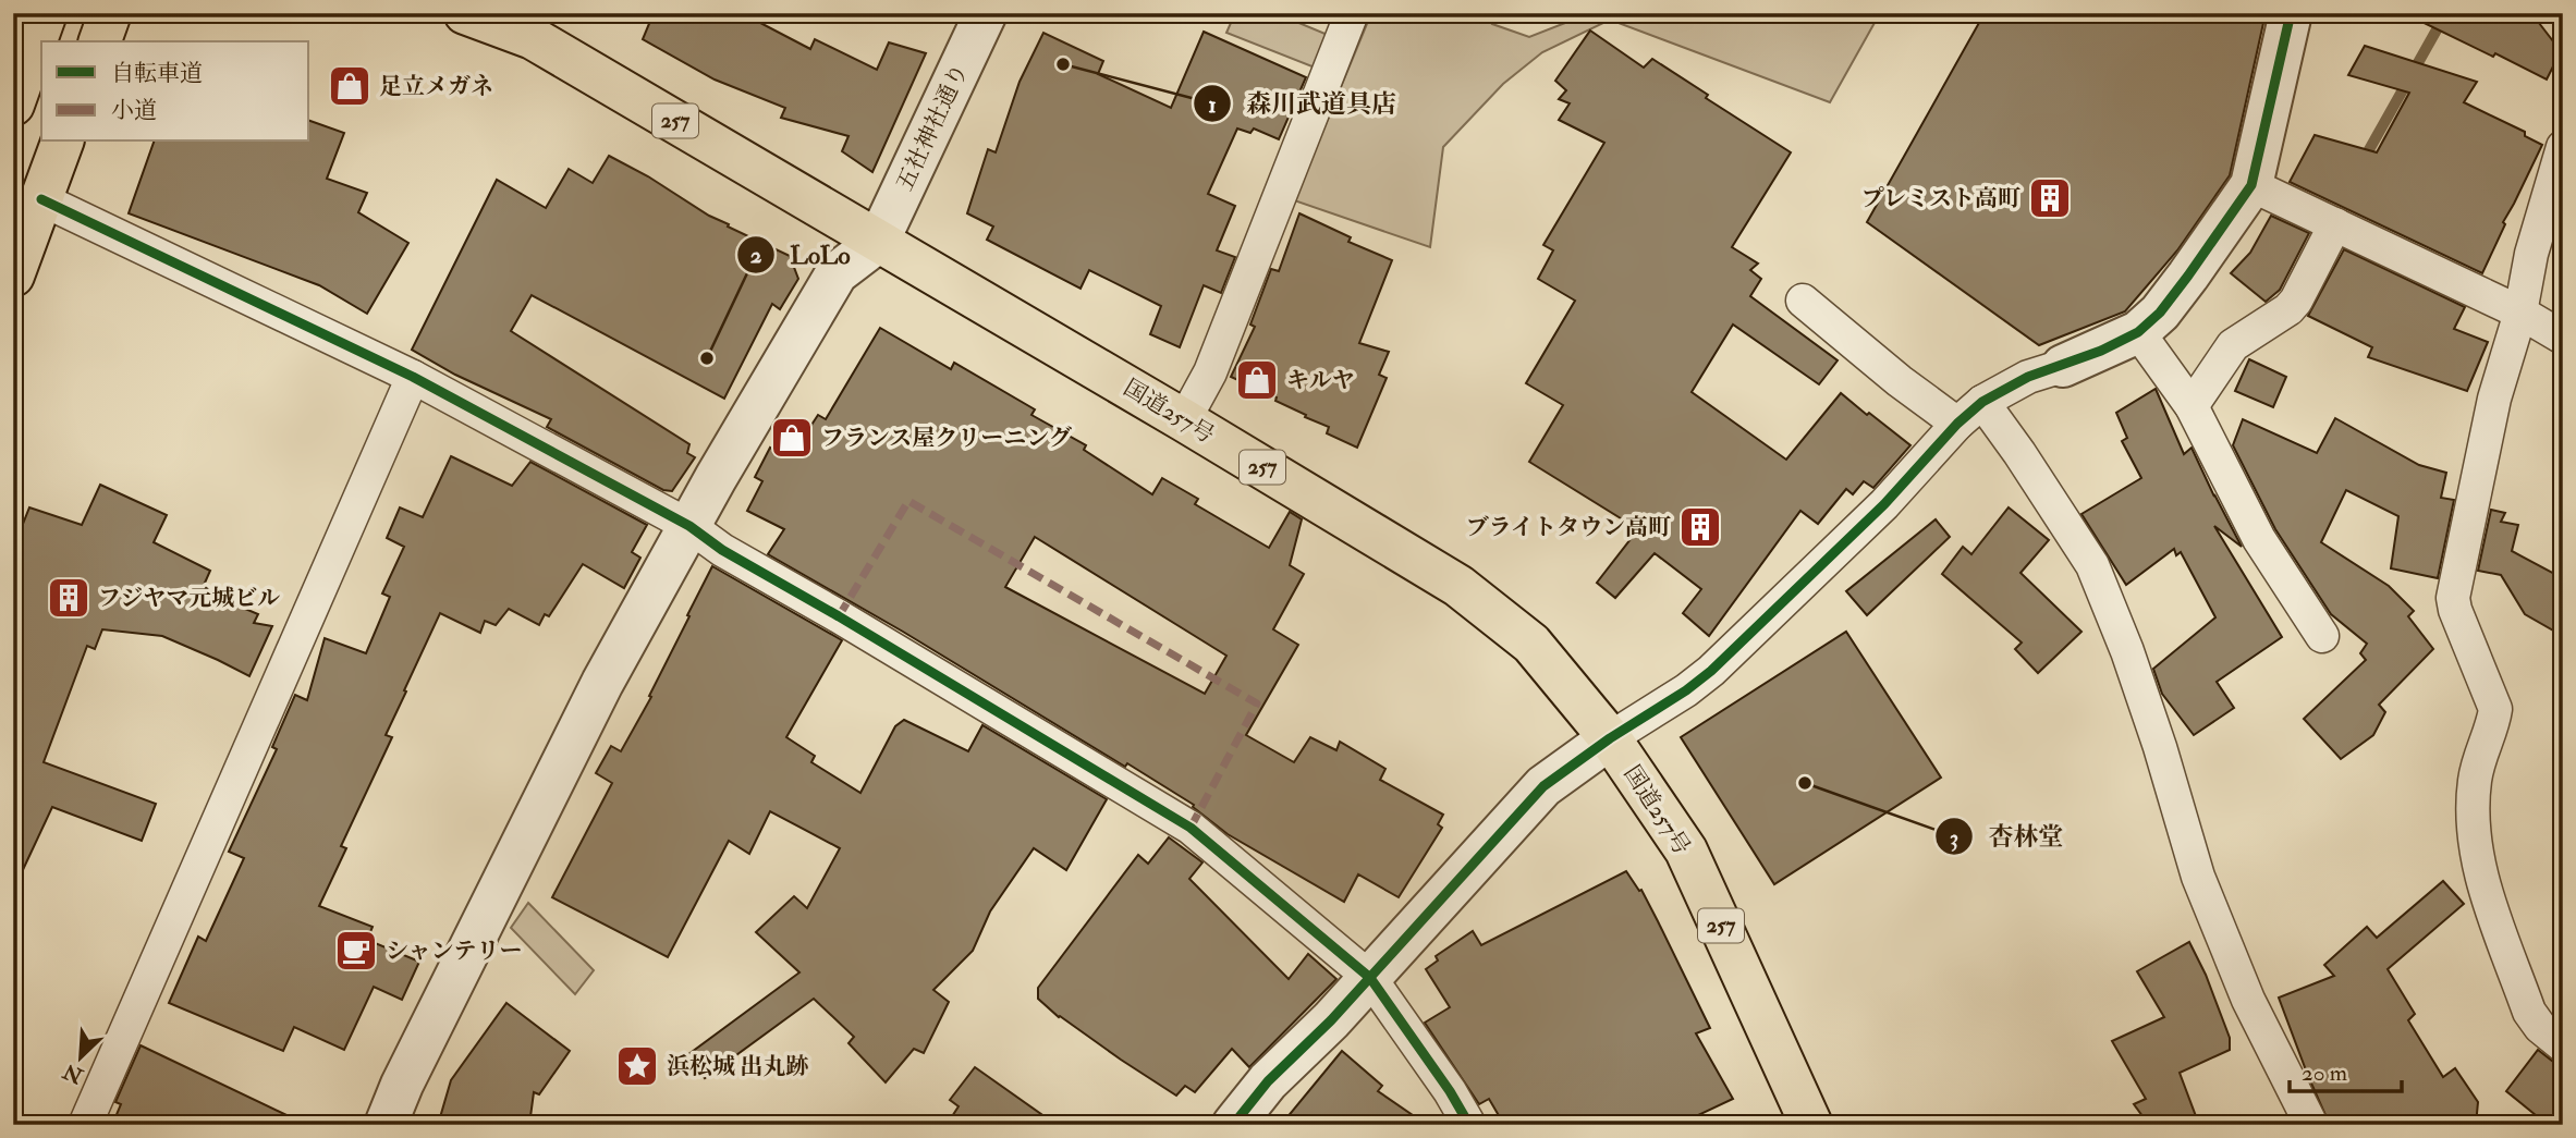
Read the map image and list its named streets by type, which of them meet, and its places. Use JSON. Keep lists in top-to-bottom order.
{
  "streets": {
    "highway": ["257", "国道257号"],
    "street": ["五社神社通り"]
  },
  "crossings": [
    ["五社神社通り", "国道257号"]
  ],
  "places": {
    "other": ["森川武道具店", "LoLo", "杏林堂"],
    "shop": ["足立メガネ", "キルヤ", "フランス屋クリーニング"],
    "building": ["プレミスト高町", "ブライトタウン高町", "フジヤマ元城ビル"],
    "cafe": ["シャンテリー"],
    "place": ["浜松城 出丸跡"]
  },
  "legend": ["自転車道", "小道"],
  "scale_bar": "20 m",
  "north": "bottom left"
}
